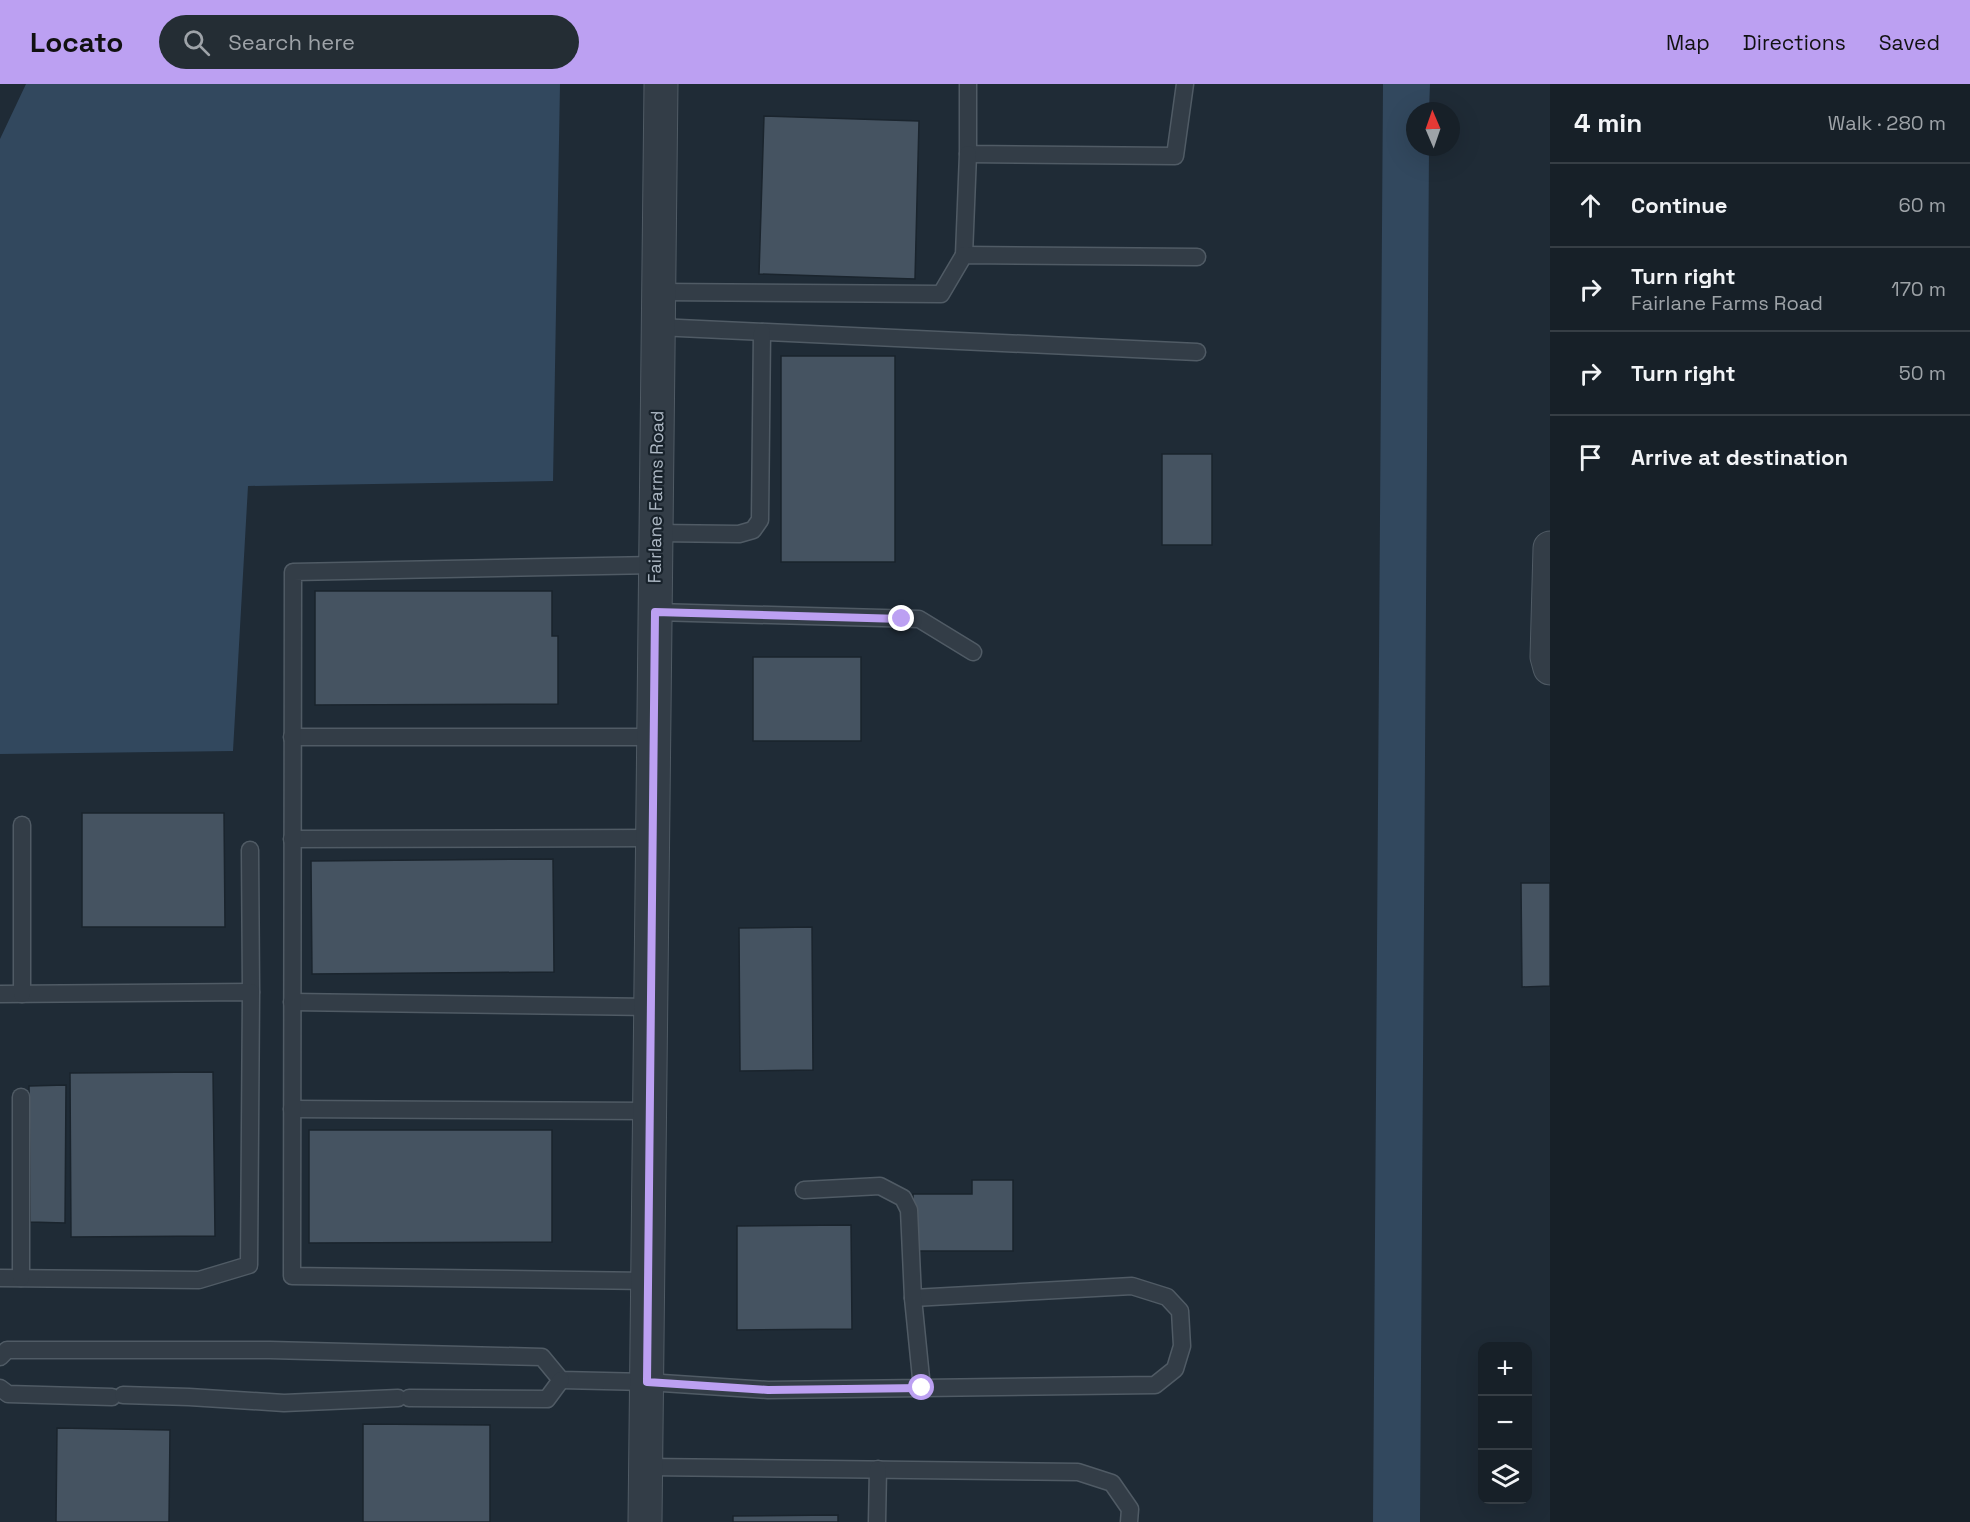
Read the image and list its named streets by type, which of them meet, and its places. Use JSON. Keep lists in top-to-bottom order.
{
  "streets": {
    "street": ["Fairlane Farms Road"]
  },
  "north": "top",
  "page": {
    "header": "Locato",
    "search": "Search here",
    "nav": ["Map", "Directions", "Saved"],
    "heading": ["4 min", "Walk · 280 m"],
    "list": [
      ["Continue", "60 m"],
      ["Turn right", "Fairlane Farms Road", "170 m"],
      ["Turn right", "50 m"],
      "Arrive at destination"
    ],
    "map_buttons": ["+", "−"]
  }
}
